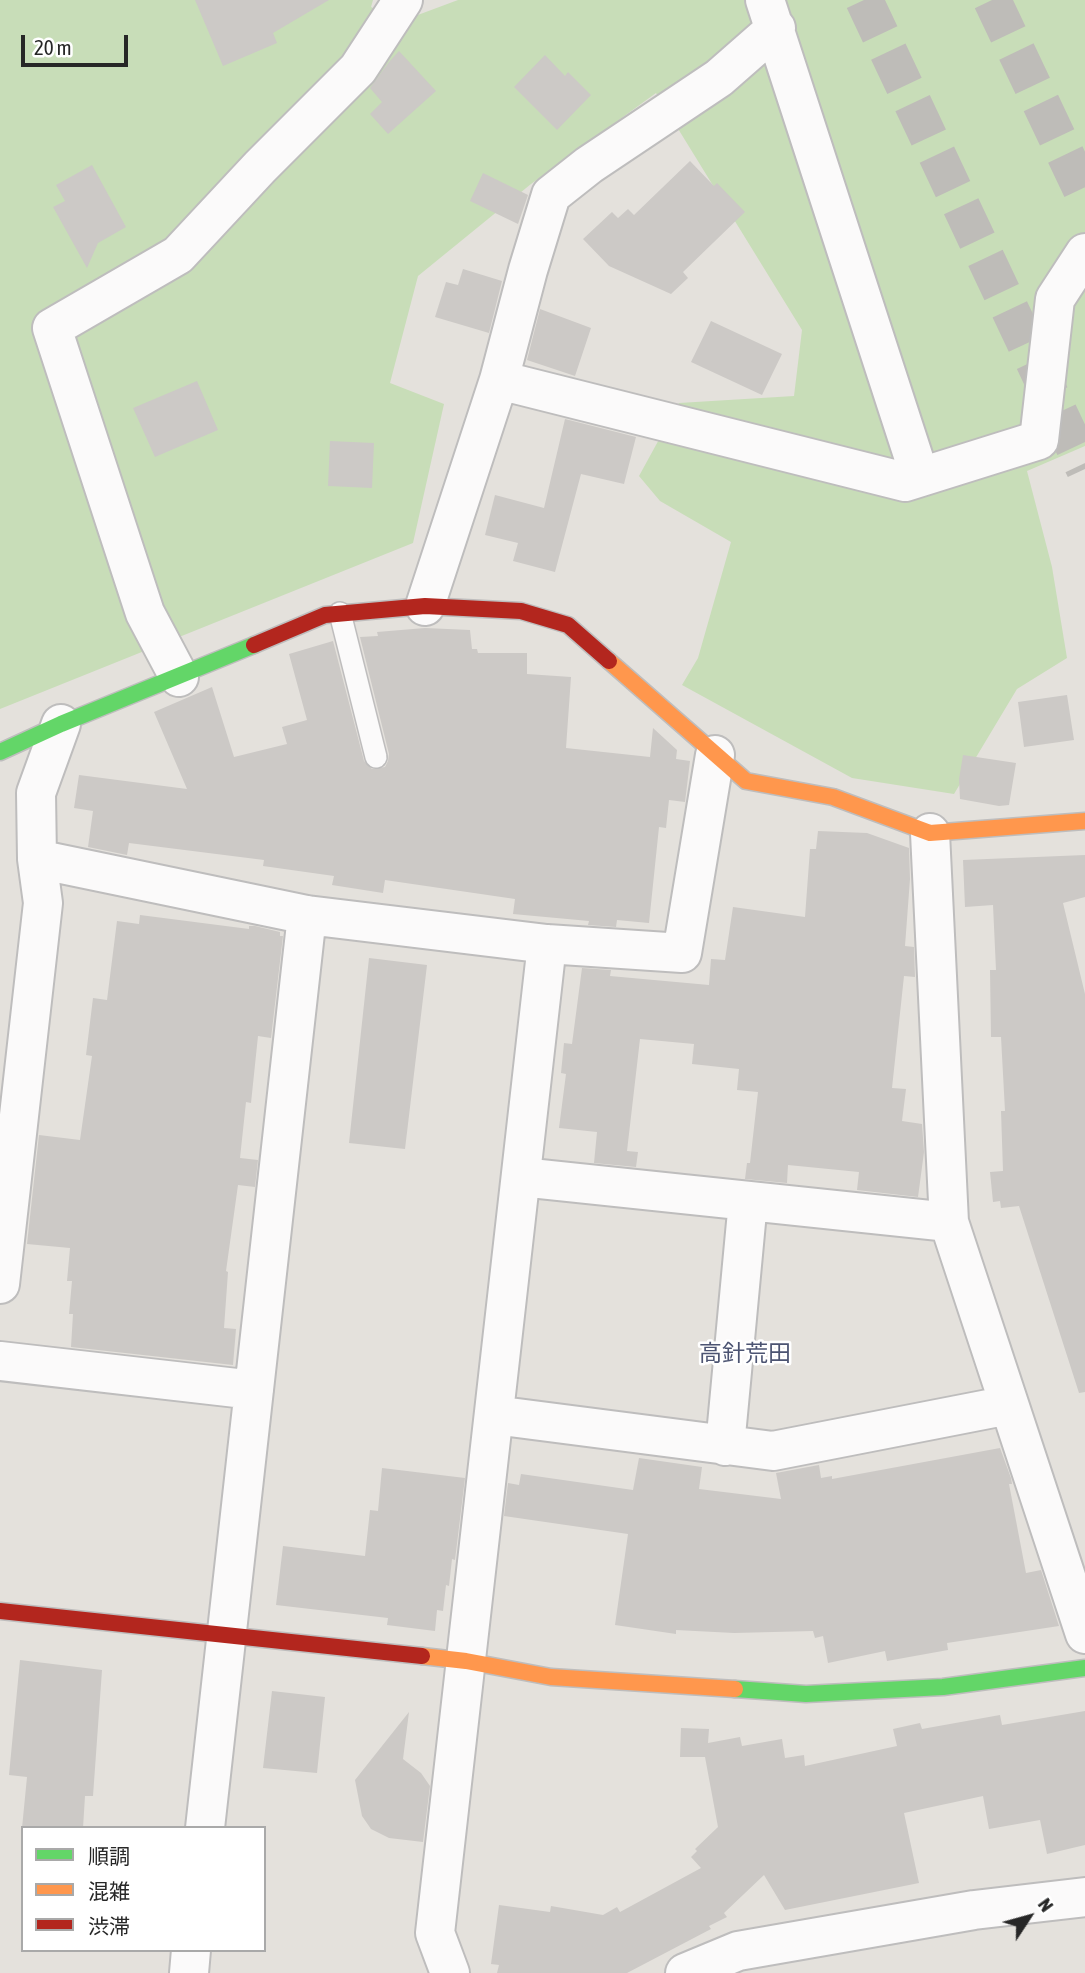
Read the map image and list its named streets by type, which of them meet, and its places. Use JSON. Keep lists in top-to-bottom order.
{
  "districts": ["高針荒田"],
  "legend": ["順調", "混雑", "渋滞"],
  "scale_bar": "20 m",
  "north": "top right"
}
